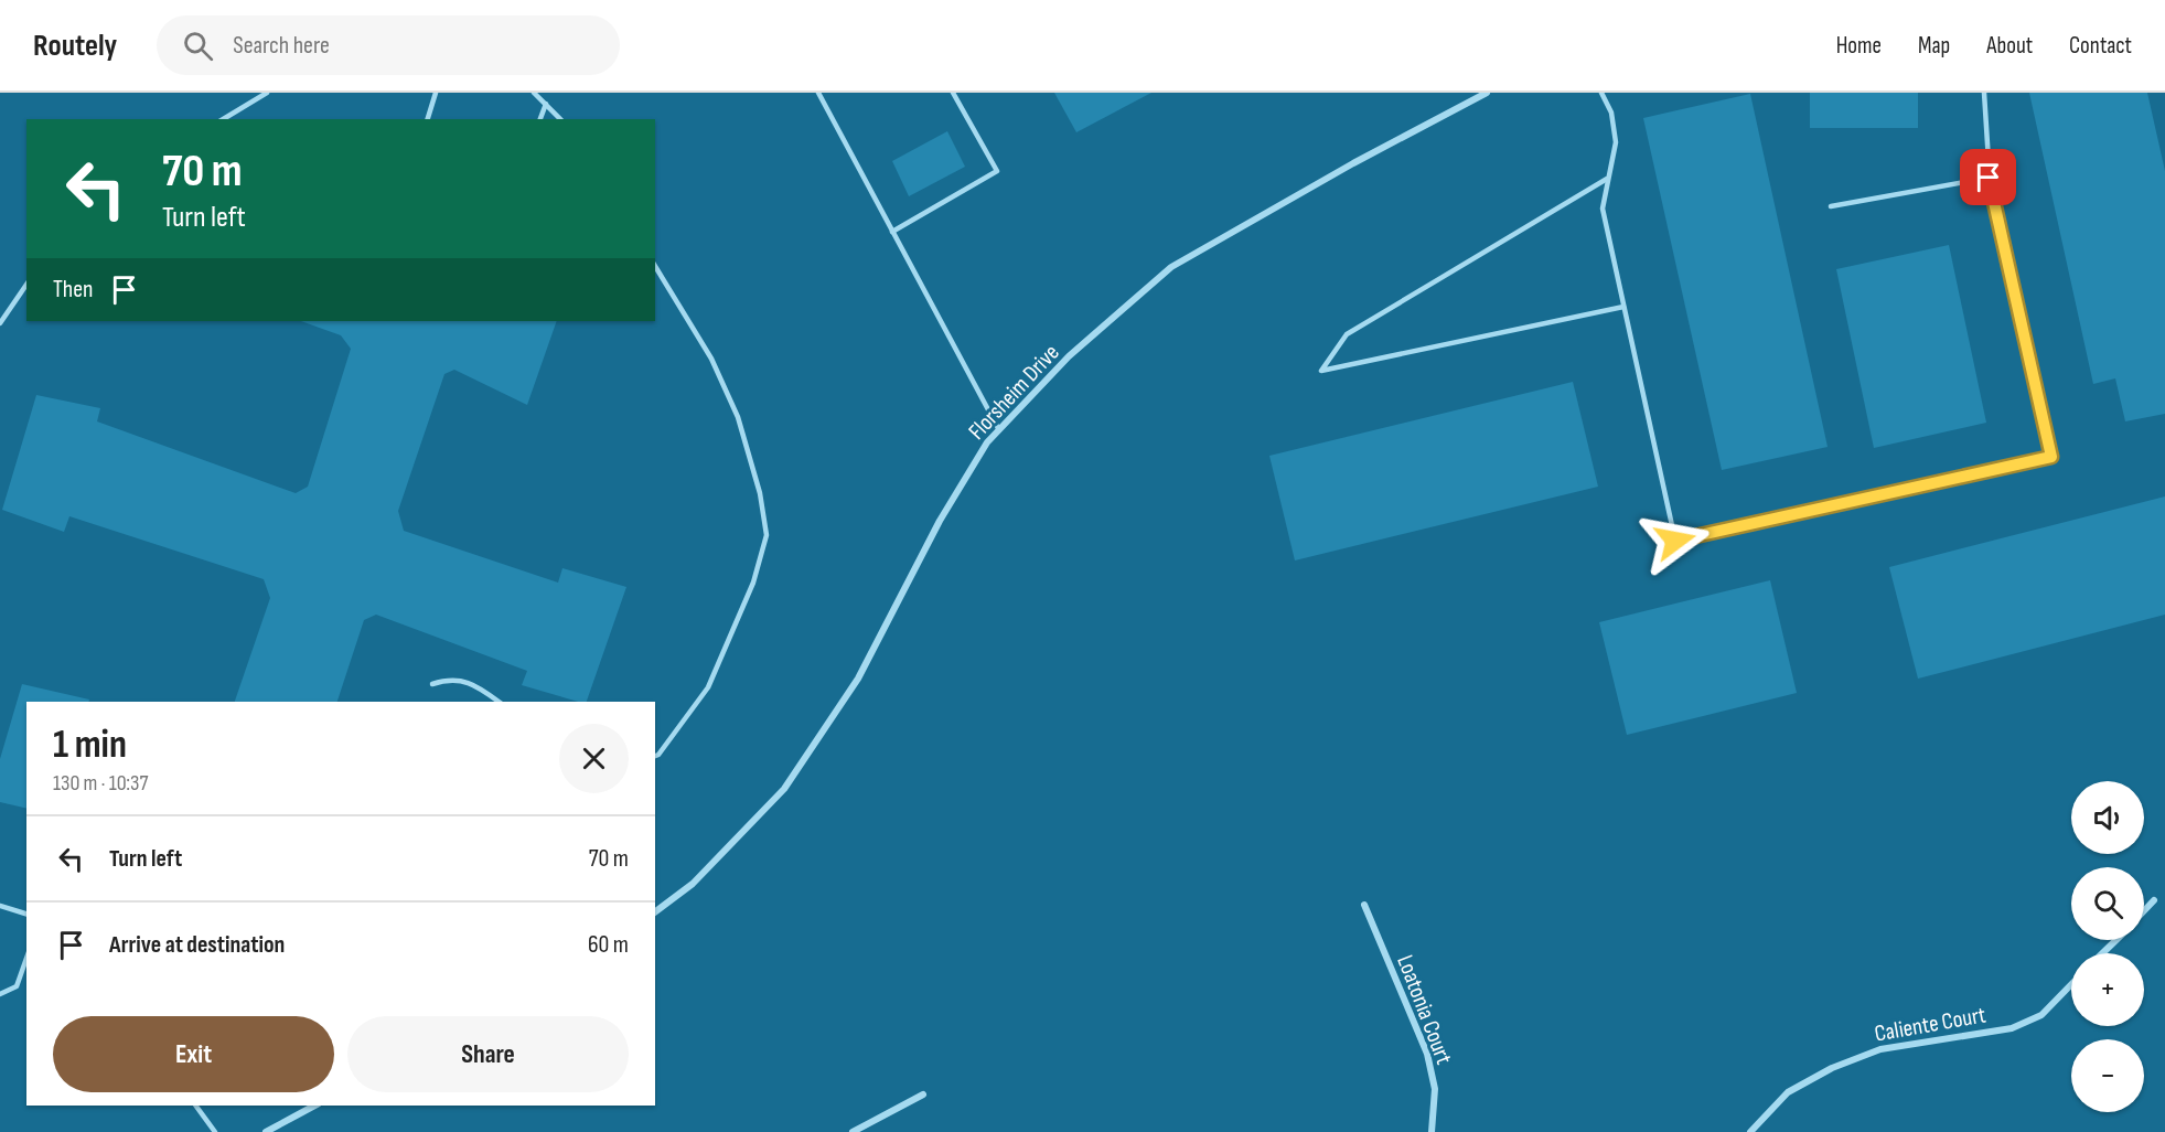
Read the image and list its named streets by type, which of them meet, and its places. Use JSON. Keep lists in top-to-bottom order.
{
  "streets": {
    "street": ["Florsheim Drive", "Loatonia Court", "Caliente Court"]
  },
  "page": {
    "header": "Routely",
    "search": "Search here",
    "nav": [
      "Home",
      "Map",
      "About",
      "Contact"
    ],
    "turn": ["70 m", "Turn left"],
    "then": "Then",
    "heading": ["1 min", "130 m · 10:37"],
    "map_buttons": ["+", "−"],
    "list": [
      {
        "name": "Turn left",
        "value": "70 m"
      },
      {
        "name": "Arrive at destination",
        "value": "60 m"
      }
    ],
    "buttons": ["Exit", "Share"]
  }
}
